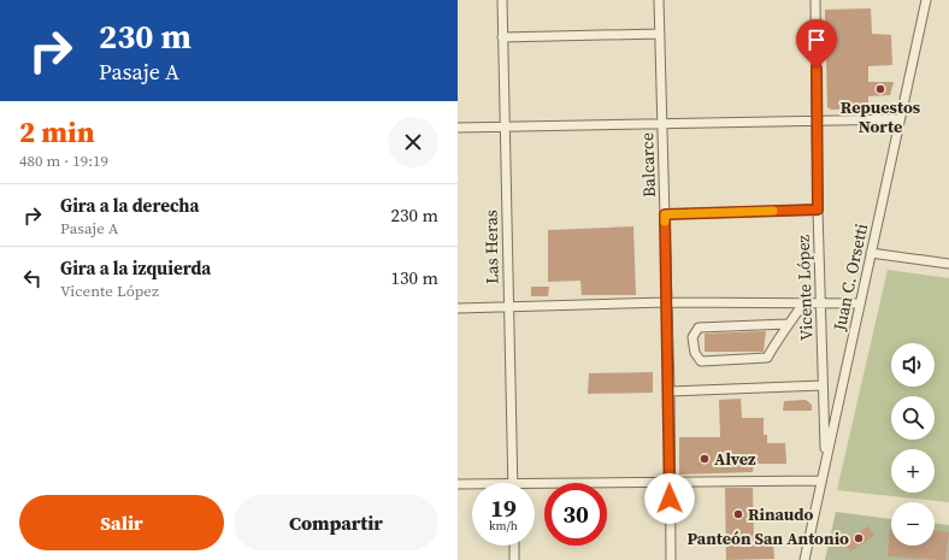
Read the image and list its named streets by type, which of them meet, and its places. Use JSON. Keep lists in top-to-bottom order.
{
  "streets": {
    "street": [
      "Balcarce",
      "Las Heras",
      "Juan C. Orsetti",
      "Vicente López"
    ]
  },
  "crossings": [
    ["Juan C. Orsetti", "Vicente López"]
  ],
  "places": [
    "Repuestos Norte",
    "Alvez",
    "Rinaudo",
    "Panteón San Antonio"
  ],
  "page": {
    "turn": ["230 m", "Pasaje A"],
    "heading": ["2 min", "480 m · 19:19"],
    "list": [
      {
        "name": "Gira a la derecha",
        "note": "Pasaje A",
        "value": "230 m"
      },
      {
        "name": "Gira a la izquierda",
        "note": "Vicente López",
        "value": "130 m"
      }
    ],
    "map_buttons": ["+", "−"],
    "speed": "19 km/h",
    "limit": "30",
    "buttons": ["Salir", "Compartir"]
  }
}
